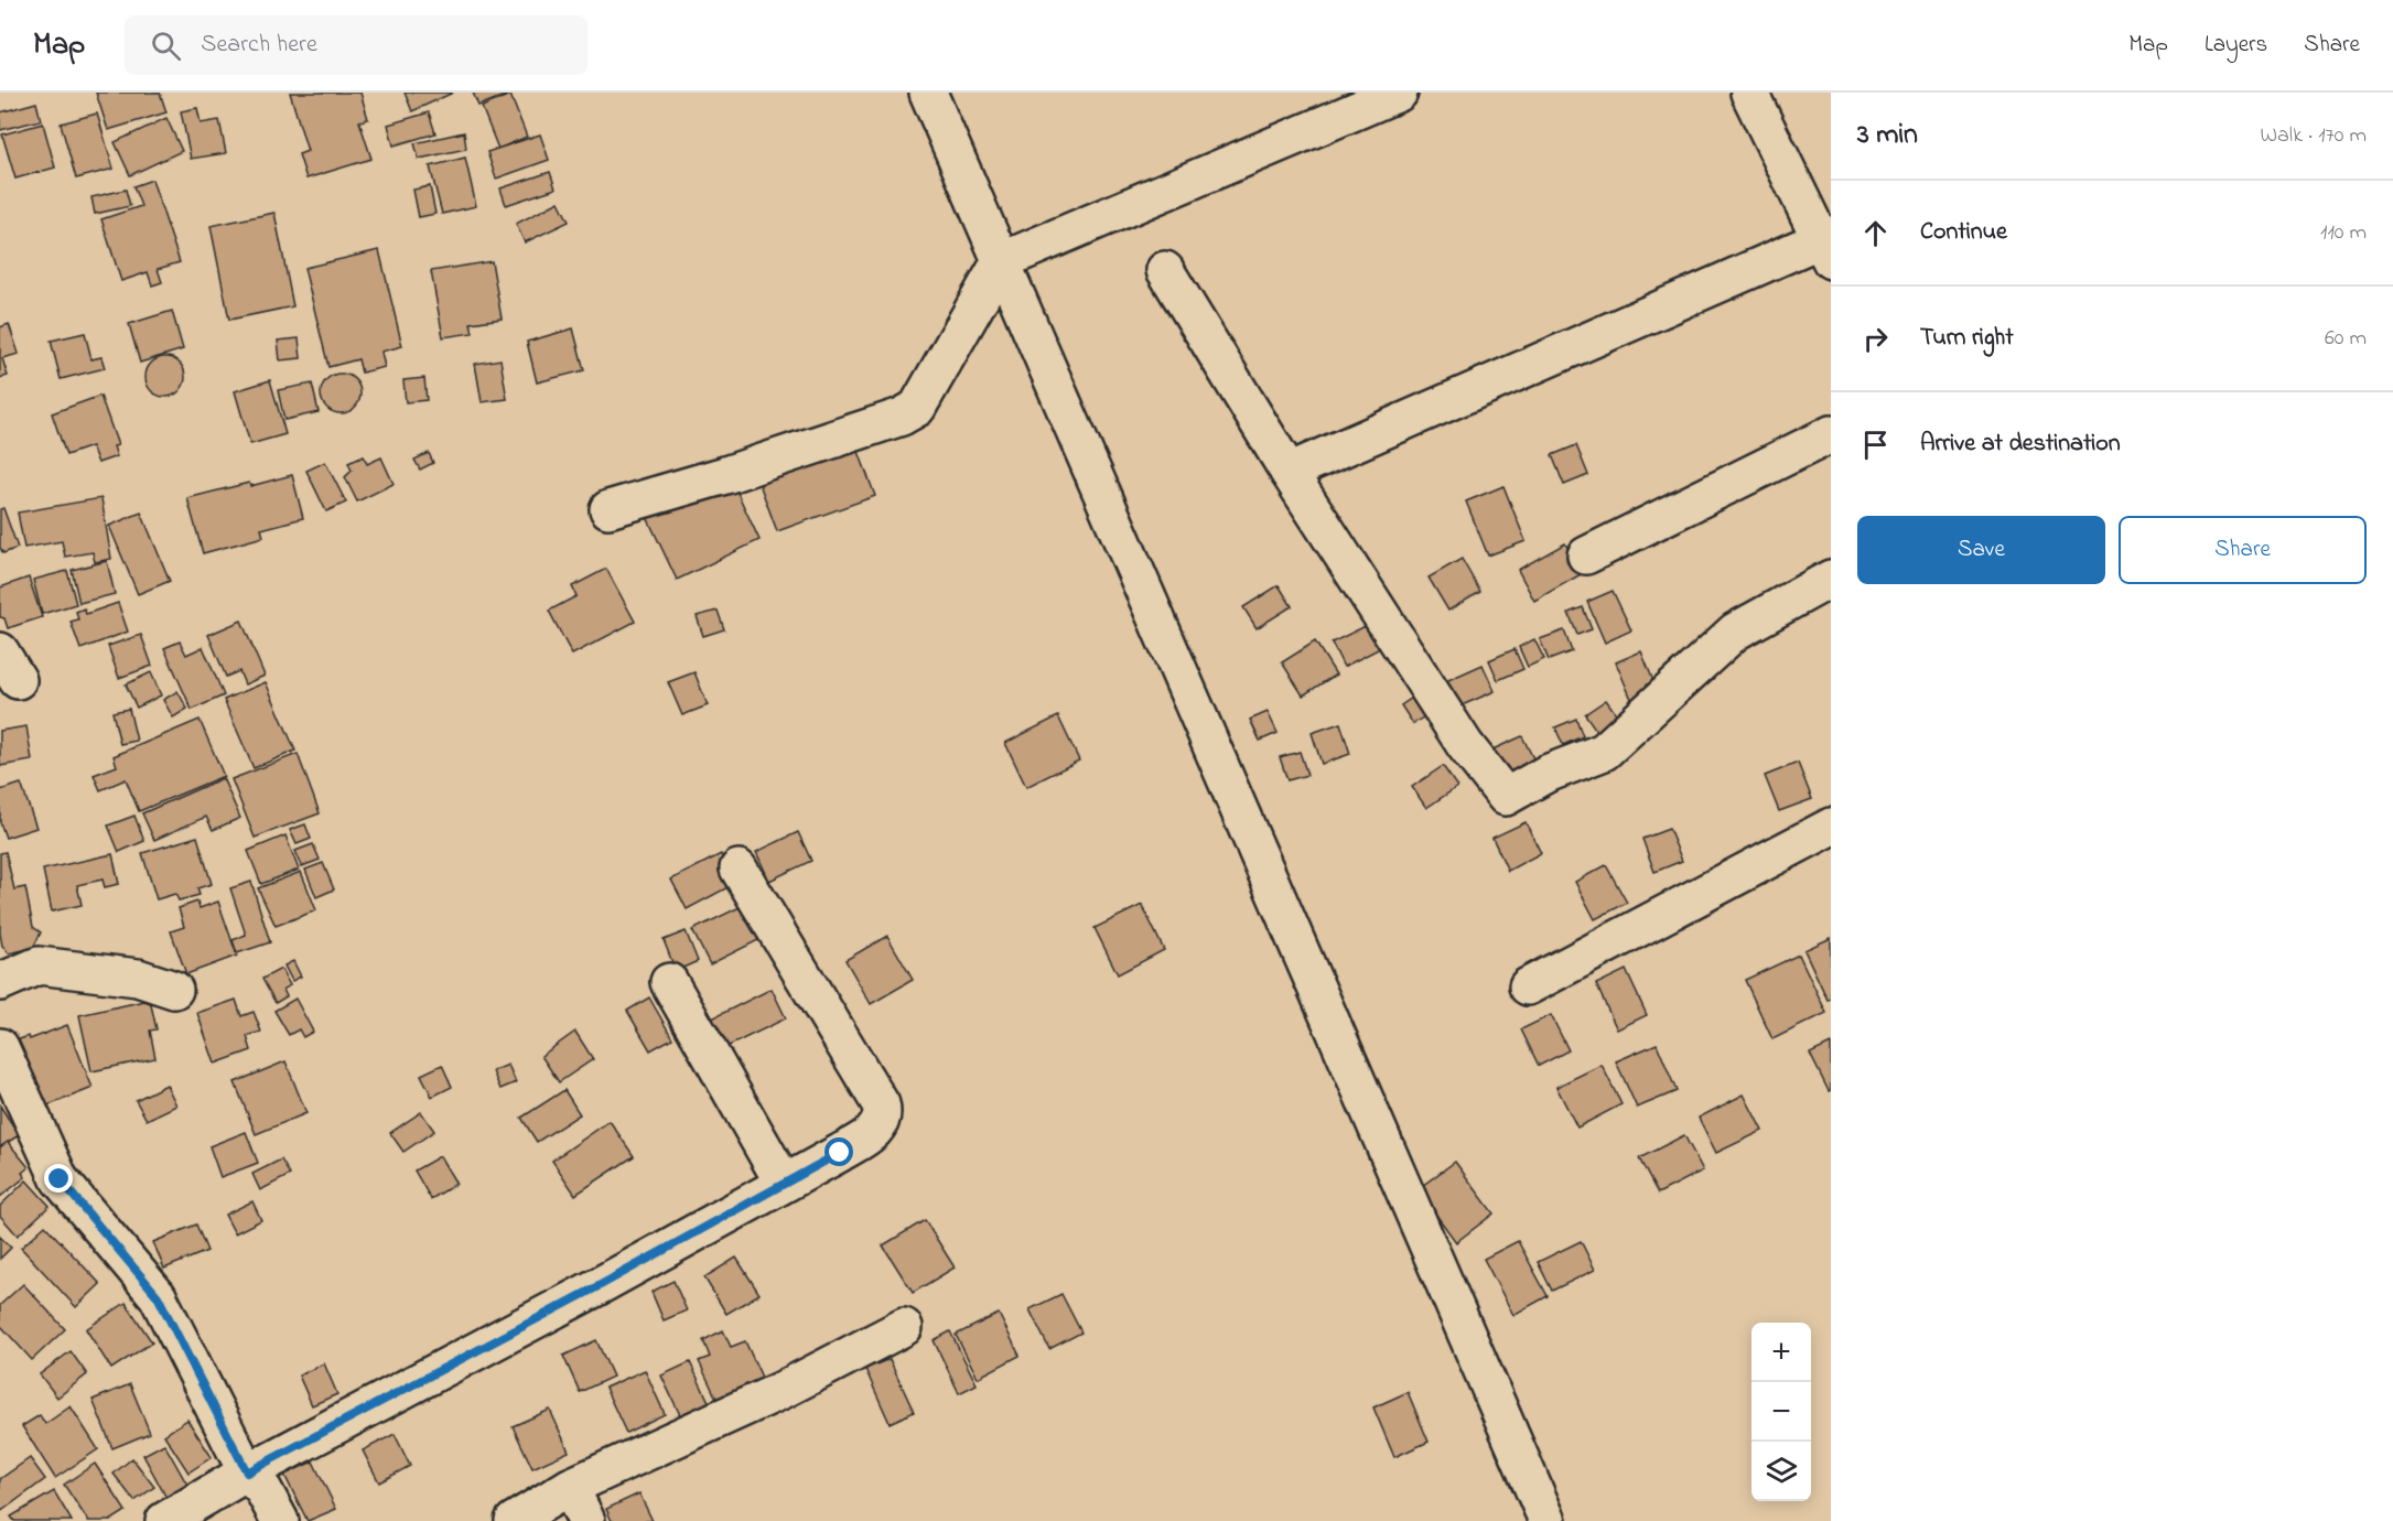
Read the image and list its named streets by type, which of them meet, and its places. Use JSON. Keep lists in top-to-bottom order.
{
  "page": {
    "header": "Map",
    "search": "Search here",
    "nav": ["Map", "Layers", "Share"],
    "heading": ["3 min", "Walk · 170 m"],
    "list": [
      ["Continue", "110 m"],
      ["Turn right", "60 m"],
      "Arrive at destination"
    ],
    "buttons": ["Save", "Share"],
    "map_buttons": ["+", "−"]
  }
}
